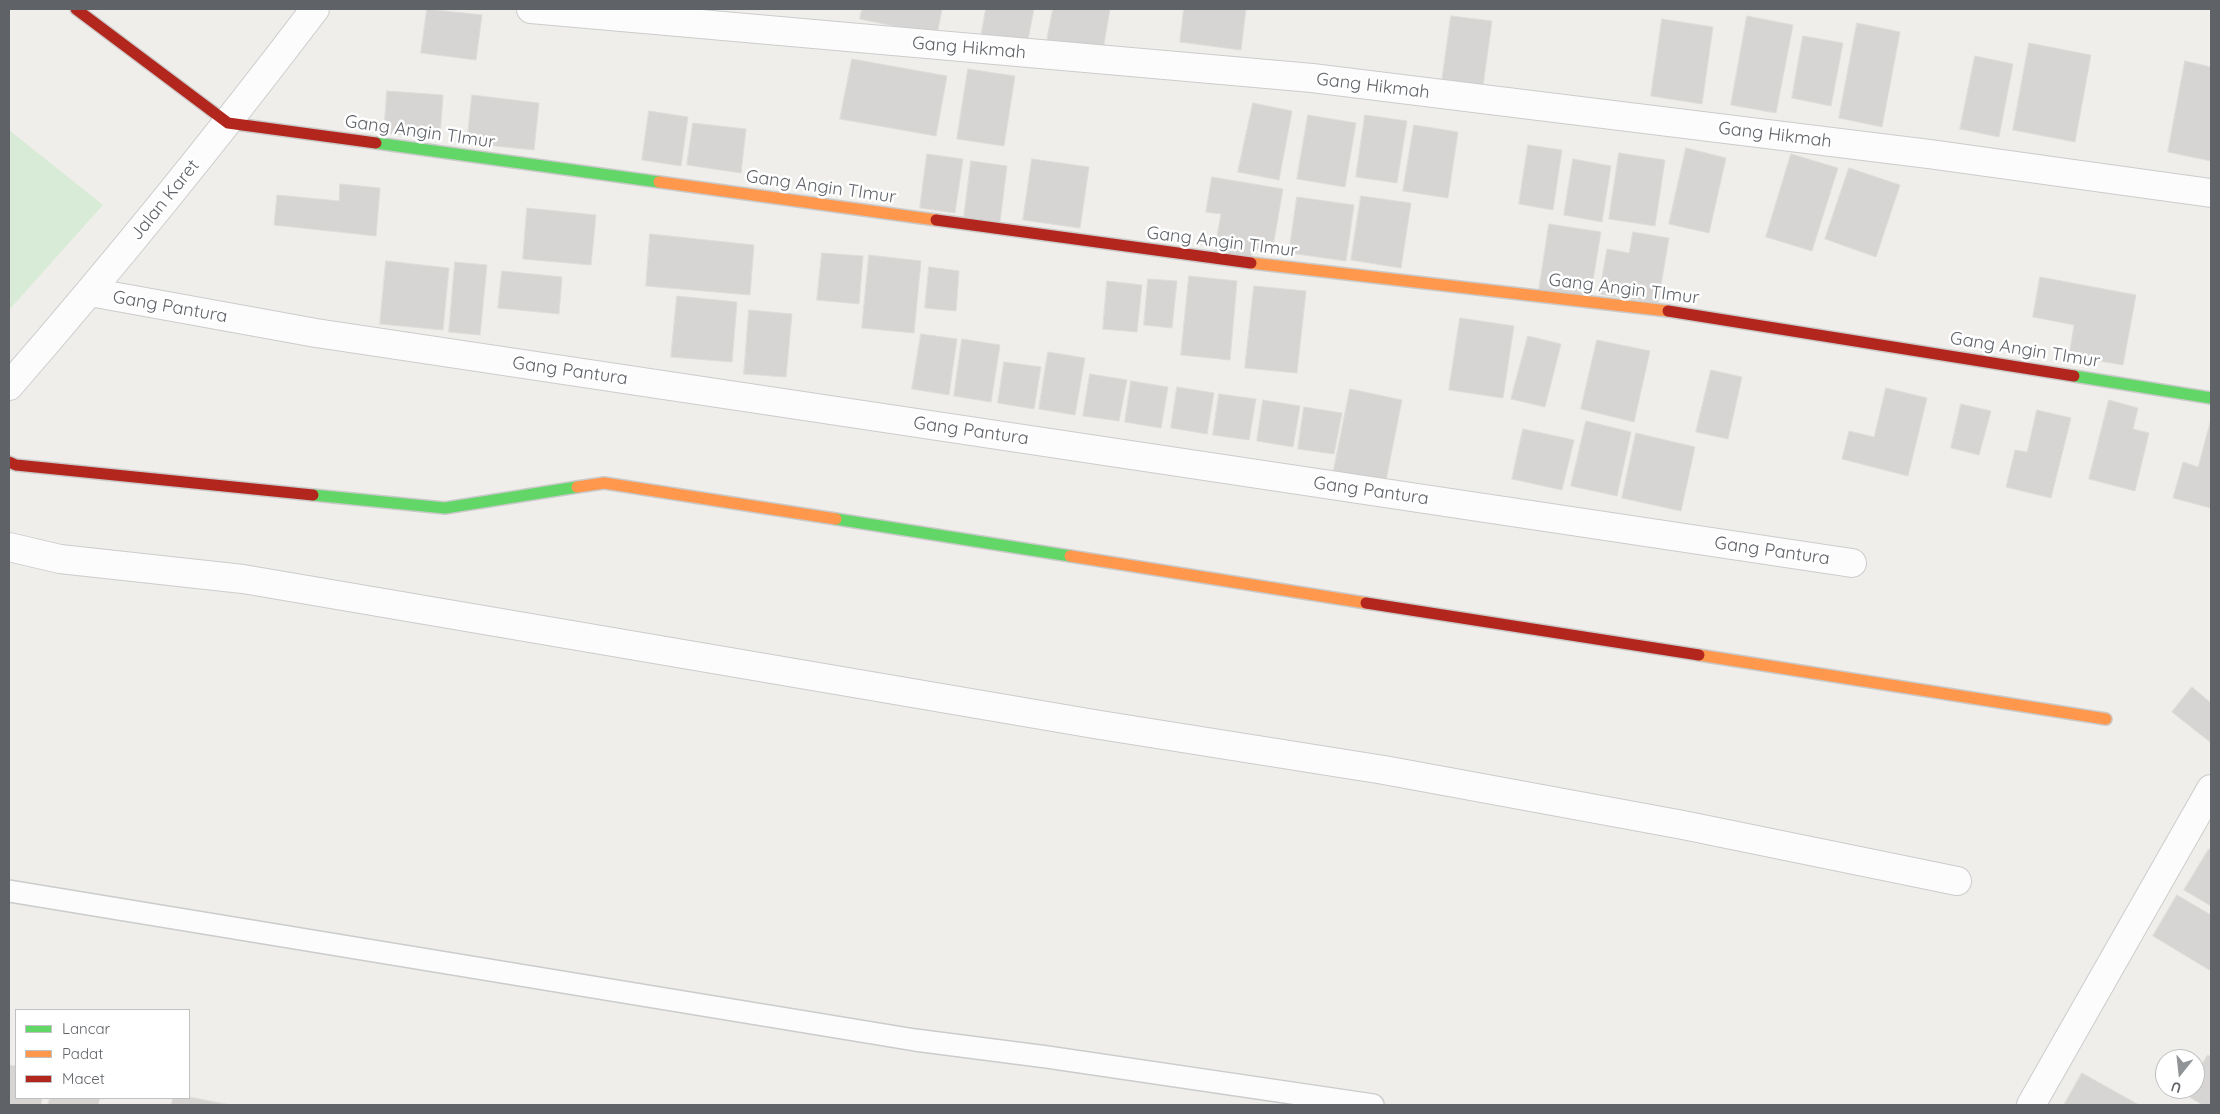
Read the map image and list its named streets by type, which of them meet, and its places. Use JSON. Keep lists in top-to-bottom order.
{
  "streets": {
    "street": [
      "Gang Hikmah",
      "Gang Angin TImur",
      "Jalan Karet",
      "Gang Pantura"
    ]
  },
  "crossings": [
    ["Gang Angin TImur", "Jalan Karet"],
    ["Jalan Karet", "Gang Pantura"]
  ],
  "legend": ["Lancar", "Padat", "Macet"],
  "north": "bottom"
}
